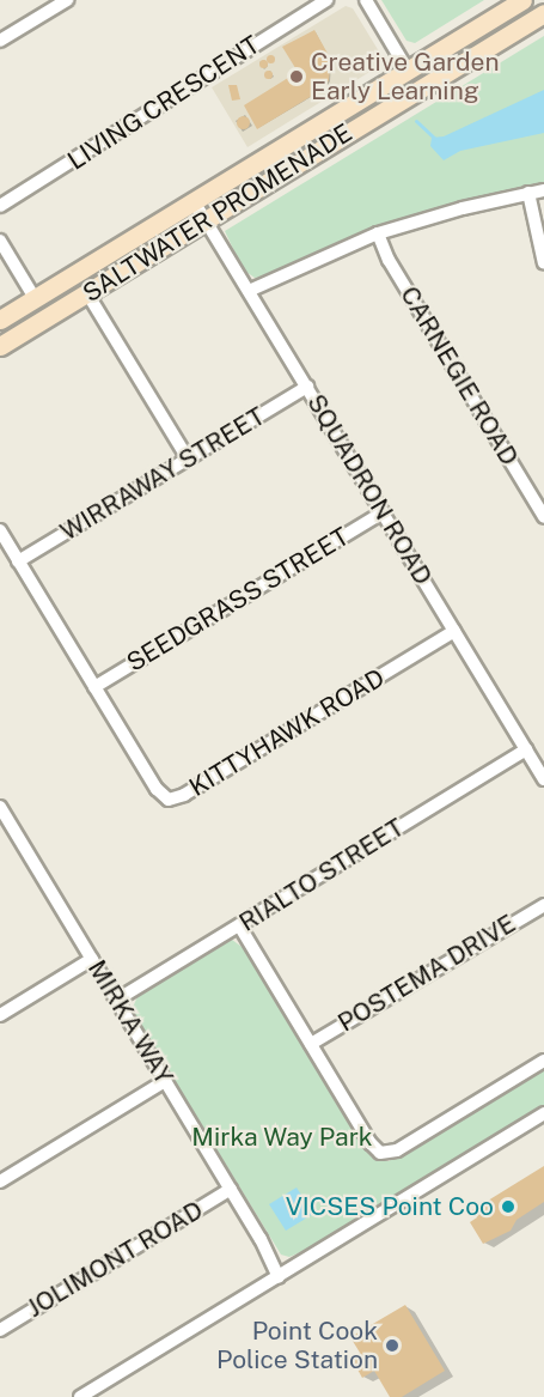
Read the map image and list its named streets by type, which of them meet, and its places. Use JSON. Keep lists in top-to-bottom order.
{
  "streets": {
    "street": [
      "LIVING CRESCENT",
      "SALTWATER PROMENADE",
      "CARNEGIE ROAD",
      "WIRRAWAY STREET",
      "SQUADRON ROAD",
      "SEEDGRASS STREET",
      "KITTYHAWK ROAD",
      "RIALTO STREET",
      "POSTEMA DRIVE",
      "MIRKA WAY",
      "JOLIMONT ROAD"
    ]
  },
  "crossings": [
    ["SALTWATER PROMENADE", "SQUADRON ROAD"],
    ["WIRRAWAY STREET", "SQUADRON ROAD"],
    ["WIRRAWAY STREET", "KITTYHAWK ROAD"],
    ["SQUADRON ROAD", "SEEDGRASS STREET"],
    ["SQUADRON ROAD", "KITTYHAWK ROAD"],
    ["SQUADRON ROAD", "RIALTO STREET"],
    ["SEEDGRASS STREET", "KITTYHAWK ROAD"],
    ["RIALTO STREET", "MIRKA WAY"],
    ["MIRKA WAY", "JOLIMONT ROAD"]
  ],
  "parks": ["Mirka Way Park"],
  "places": ["Creative Garden Early Learning", "VICSES Point Coo", "Point Cook Police Station"]
}
